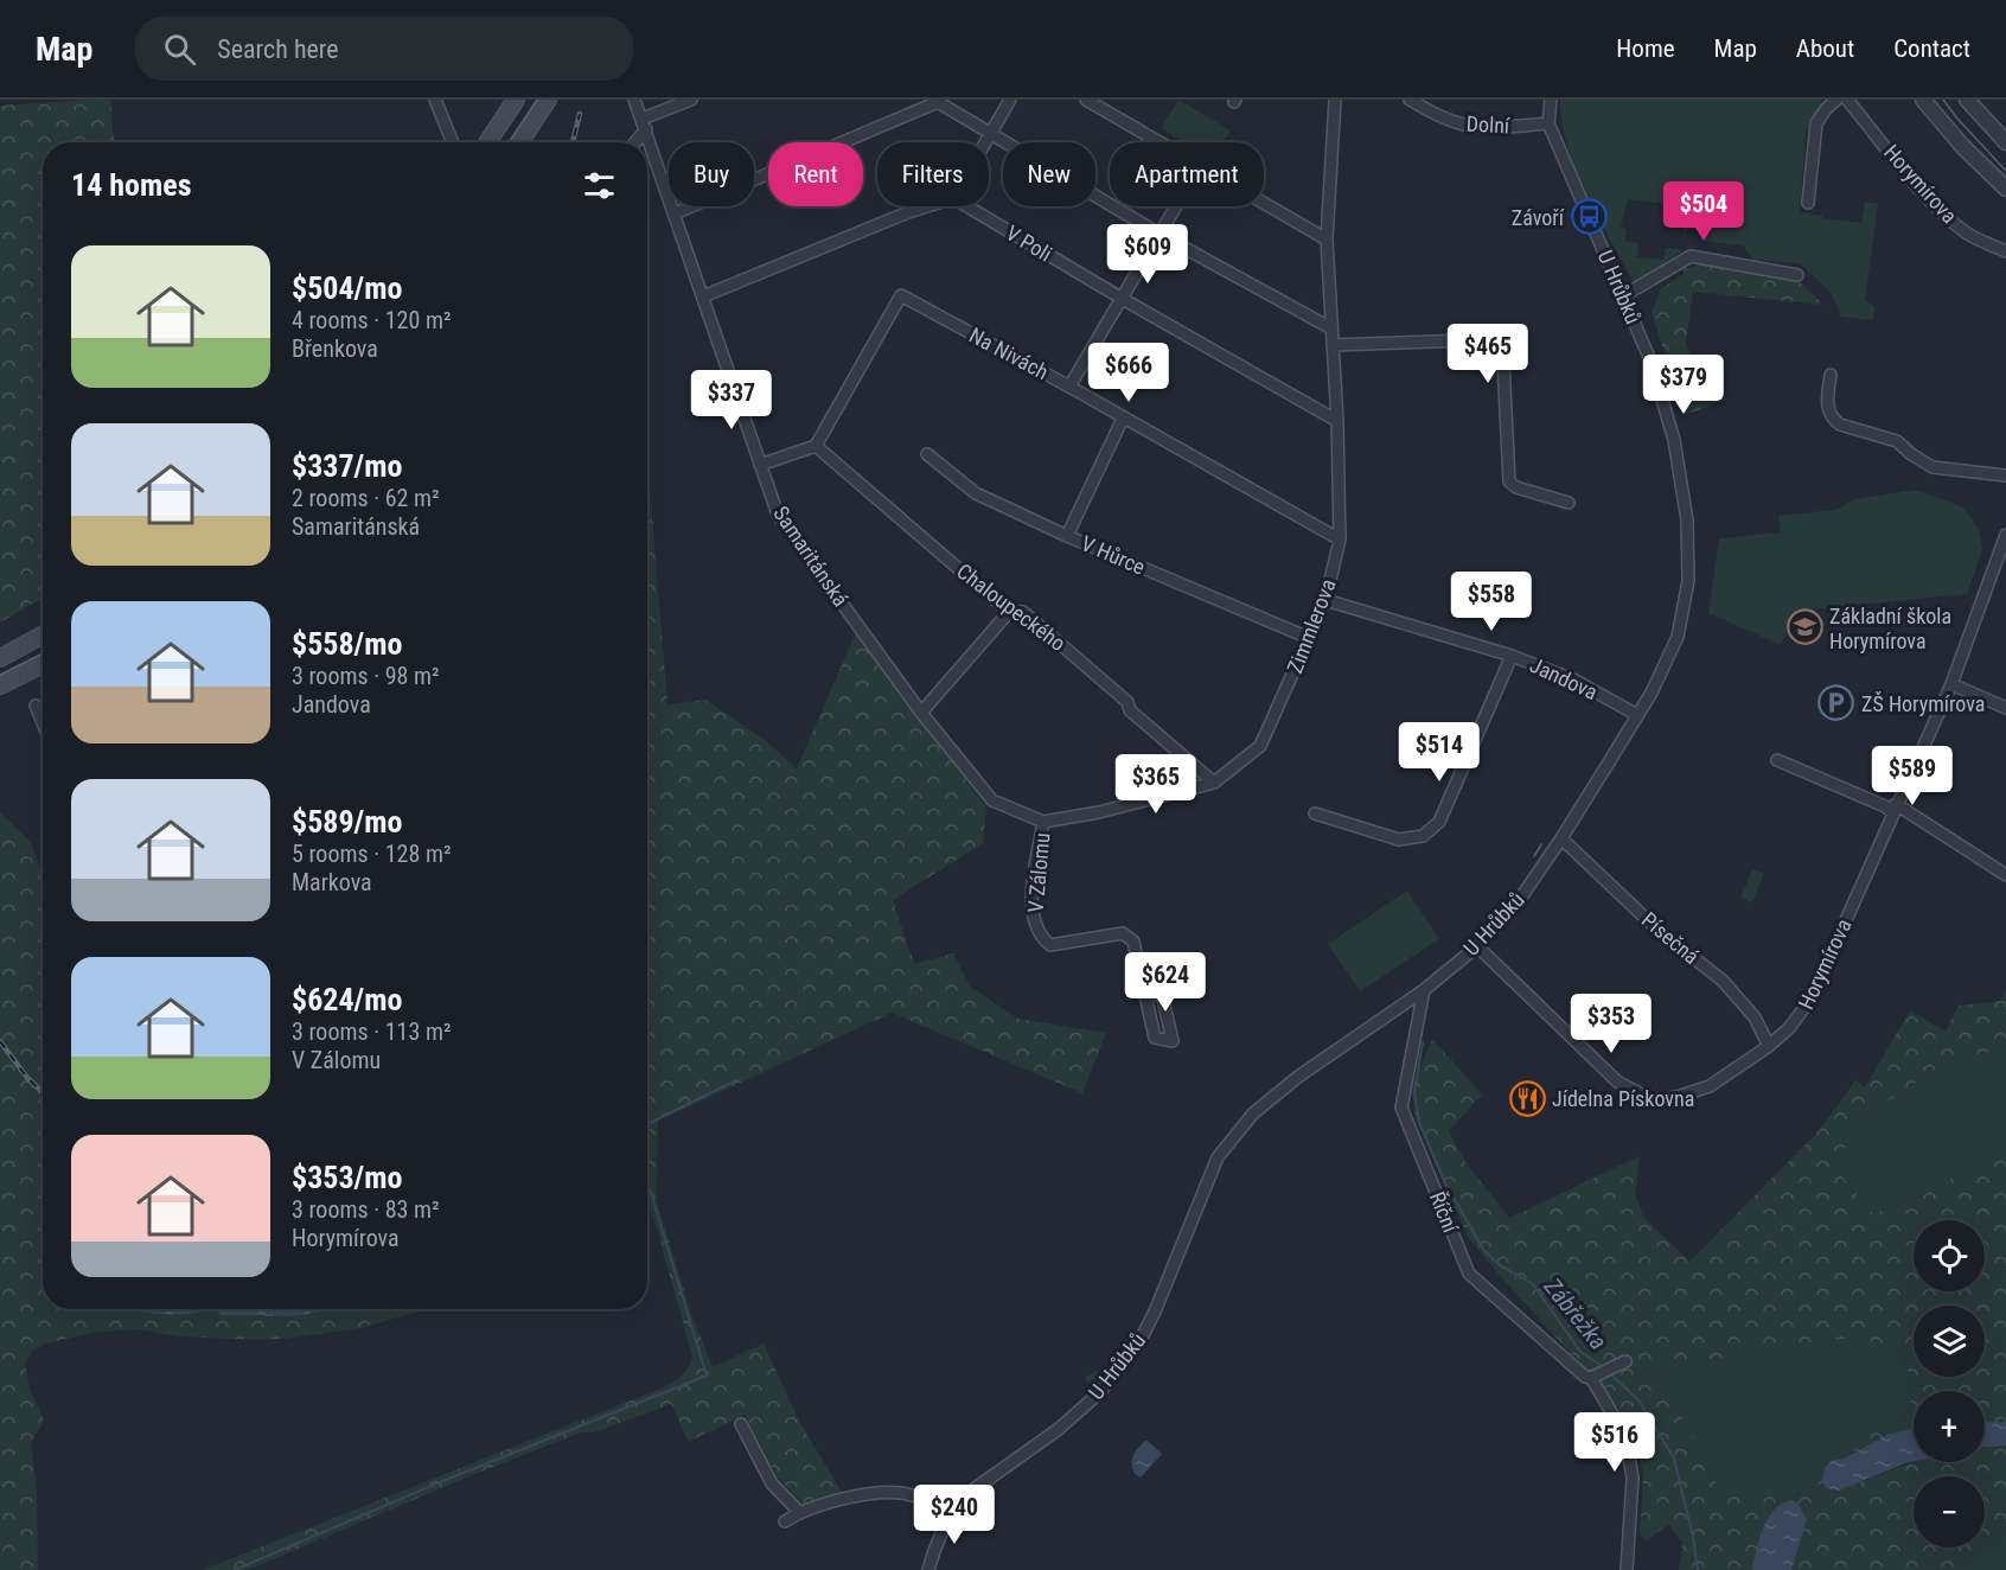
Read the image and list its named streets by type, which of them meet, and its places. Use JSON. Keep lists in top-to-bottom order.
{
  "streets": {
    "street": [
      "Dolní",
      "Horymírova",
      "V Poli",
      "U Hrůbků",
      "Na Nivách",
      "V Hůrce",
      "Samaritánská",
      "Chaloupeckého",
      "Zimmlerova",
      "Jandova",
      "V Zálomu",
      "Písečná",
      "Říční"
    ]
  },
  "crossings": [
    ["Dolní", "U Hrůbků"],
    ["Horymírova", "U Hrůbků"],
    ["Horymírova", "Písečná"],
    ["V Poli", "Zimmlerova"],
    ["U Hrůbků", "Jandova"],
    ["U Hrůbků", "Písečná"],
    ["U Hrůbků", "Říční"],
    ["Na Nivách", "Chaloupeckého"],
    ["Na Nivách", "Zimmlerova"],
    ["V Hůrce", "Zimmlerova"],
    ["Chaloupeckého", "Zimmlerova"],
    ["Zimmlerova", "Jandova"],
    ["Zimmlerova", "V Zálomu"]
  ],
  "water": ["Zábřežka"],
  "places": {
    "bus stop": ["Závoří"],
    "school or university": ["Základní škola Horymírova"],
    "parking": ["ZŠ Horymírova"],
    "restaurant": ["Jídelna Pískovna"]
  },
  "page": {
    "header": "Map",
    "search": "Search here",
    "nav": [
      "Home",
      "Map",
      "About",
      "Contact"
    ],
    "chip": [
      "Buy",
      "Rent",
      "Filters",
      "New",
      "Apartment"
    ],
    "heading": "14 homes",
    "price": [
      "$504",
      "$609",
      "$465",
      "$666",
      "$379",
      "$337",
      "$558",
      "$514",
      "$589",
      "$365",
      "$624",
      "$353",
      "$516",
      "$240"
    ],
    "list": [
      {
        "name": "$504/mo",
        "note": "4 rooms · 120 m² · Břenkova"
      },
      {
        "name": "$337/mo",
        "note": "2 rooms · 62 m² · Samaritánská"
      },
      {
        "name": "$558/mo",
        "note": "3 rooms · 98 m² · Jandova"
      },
      {
        "name": "$589/mo",
        "note": "5 rooms · 128 m² · Markova"
      },
      {
        "name": "$624/mo",
        "note": "3 rooms · 113 m² · V Zálomu"
      },
      {
        "name": "$353/mo",
        "note": "3 rooms · 83 m² · Horymírova"
      }
    ],
    "map_buttons": ["+", "−"]
  }
}
